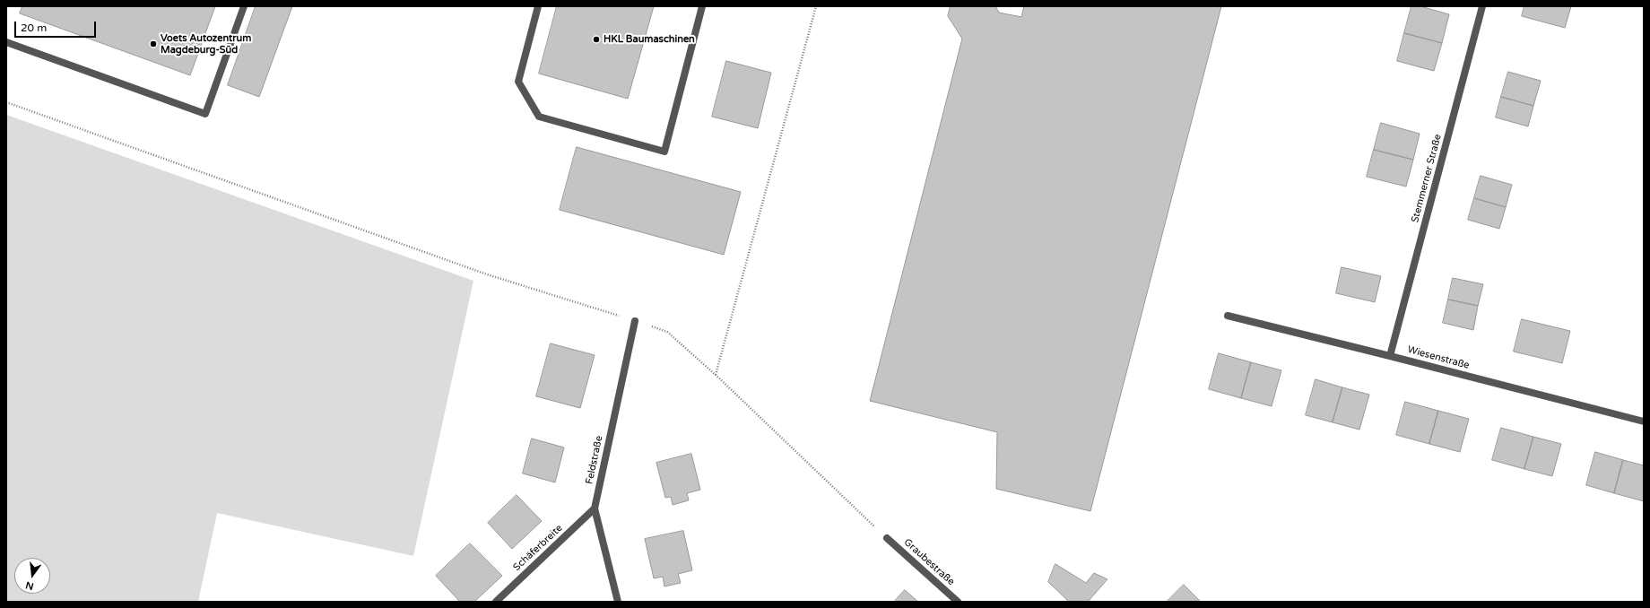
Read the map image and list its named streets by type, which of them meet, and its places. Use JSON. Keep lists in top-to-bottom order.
{
  "streets": {
    "street": [
      "Stemmerner Straße",
      "Wiesenstraße",
      "Feldstraße",
      "Schäferbreite",
      "Graubestraße"
    ]
  },
  "crossings": [
    ["Stemmerner Straße", "Wiesenstraße"],
    ["Feldstraße", "Schäferbreite"]
  ],
  "places": ["HKL Baumaschinen", "Voets Autozentrum Magdeburg-Süd"],
  "scale_bar": "20 m",
  "north": "bottom"
}
